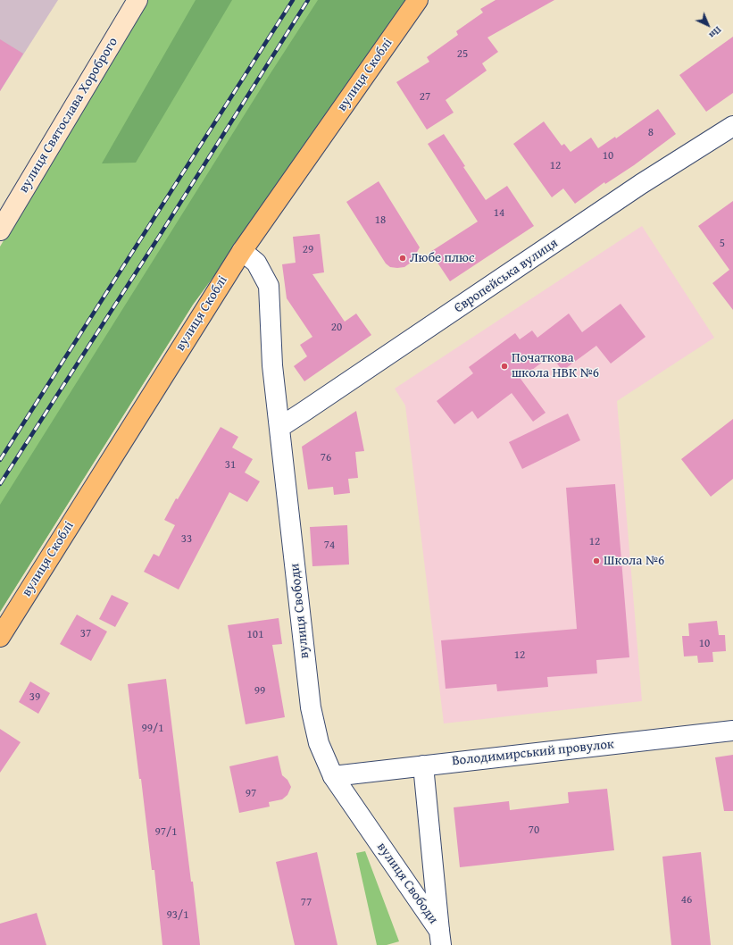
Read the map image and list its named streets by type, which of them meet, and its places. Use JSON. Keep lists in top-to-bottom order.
{
  "streets": {
    "main road": ["вулиця Скоблі", "вулиця Святослава Хороброго"],
    "street": ["Європейська вулиця", "вулиця Свободи", "Володимирський провулок"]
  },
  "crossings": [
    ["вулиця Скоблі", "вулиця Свободи"],
    ["Європейська вулиця", "вулиця Свободи"],
    ["вулиця Свободи", "Володимирський провулок"]
  ],
  "places": ["Любе плюс", "Початкова школа НВК №6", "Школа №6"],
  "house_numbers": [
    "25",
    "27",
    "8",
    "10",
    "12",
    "14",
    "18",
    "5",
    "29",
    "20",
    "76",
    "31",
    "33",
    "12",
    "74",
    "37",
    "101",
    "10",
    "12",
    "99",
    "39",
    "99/1",
    "97",
    "70",
    "97/1",
    "46",
    "77",
    "93/1"
  ],
  "north": "bottom right"
}
